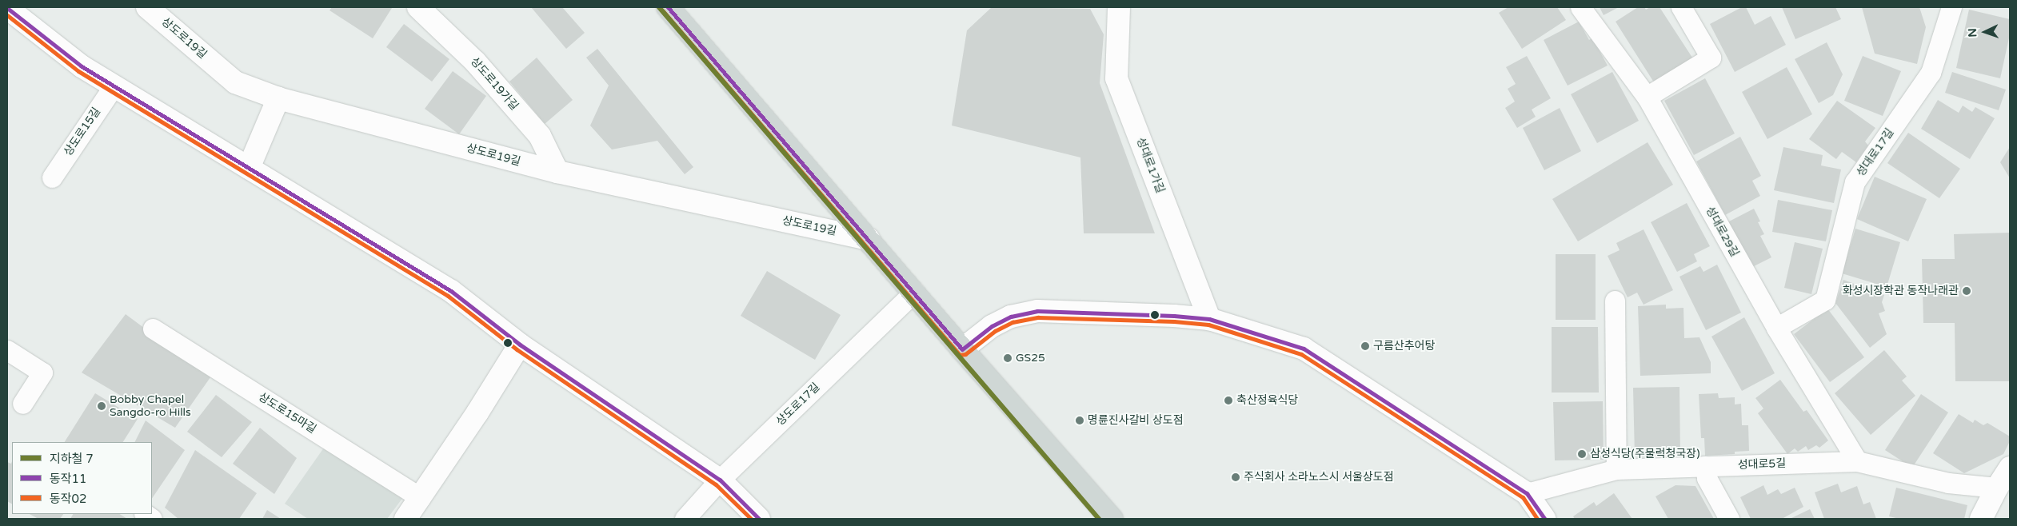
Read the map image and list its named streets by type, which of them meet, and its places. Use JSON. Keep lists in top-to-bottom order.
{
  "streets": {
    "street": ["상도로19길", "상도로19가길", "성대로1가길"],
    "lane": [
      "상도로15길",
      "성대로17길",
      "성대로29길",
      "상도로17길",
      "상도로15마길",
      "성대로5길"
    ]
  },
  "crossings": [
    ["상도로19길", "상도로19가길"],
    ["성대로17길", "성대로29길"],
    ["성대로29길", "성대로5길"]
  ],
  "places": [
    "화성시장학관 동작나래관",
    "구름산추어탕",
    "GS25",
    "축산정육식당",
    "Bobby Chapel Sangdo-ro Hills",
    "명륜진사갈비 상도점",
    "삼성식당(주물럭청국장)",
    "주식회사 소라노스시 서울상도점"
  ],
  "lines": ["metro line 7", "transit line 동작11", "transit line 동작02"],
  "legend": ["지하철 7", "동작11", "동작02"],
  "north": "left"
}
